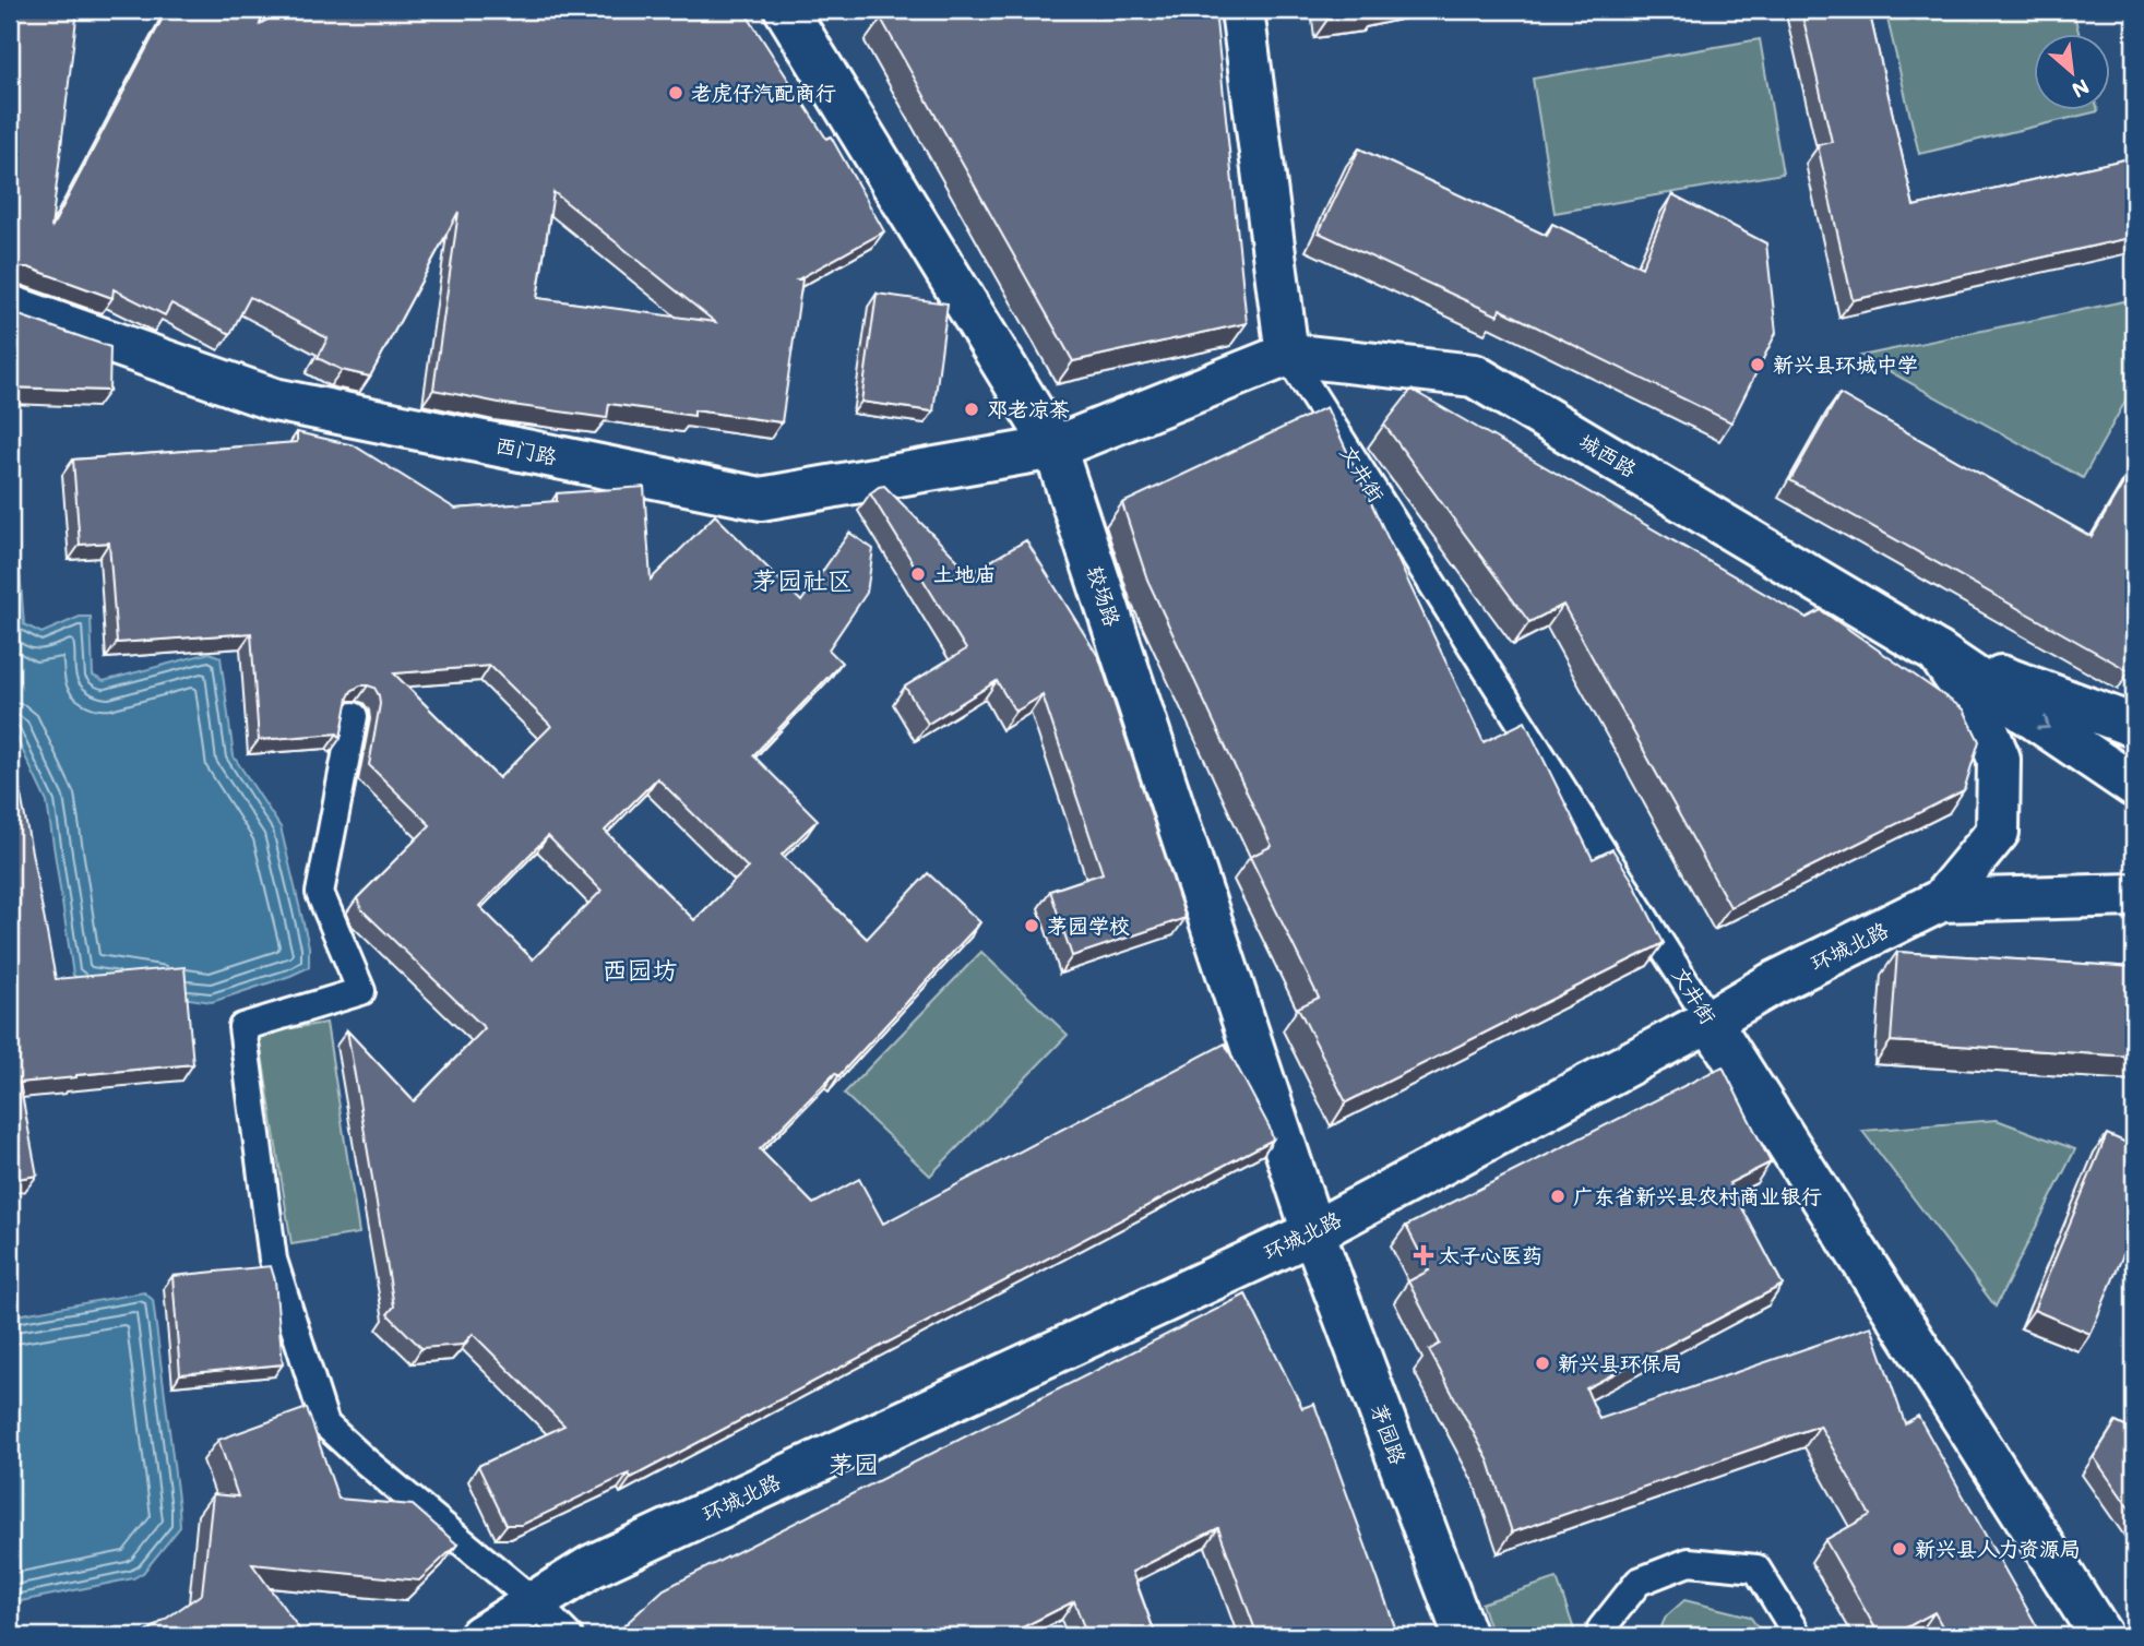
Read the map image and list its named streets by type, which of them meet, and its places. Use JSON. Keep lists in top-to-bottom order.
{
  "streets": {
    "street": [
      "西门路",
      "城西路",
      "文井街",
      "较场路",
      "环城北路",
      "茅园路"
    ]
  },
  "crossings": [
    ["西门路", "城西路"],
    ["西门路", "较场路"],
    ["城西路", "文井街"],
    ["城西路", "较场路"],
    ["文井街", "环城北路"],
    ["较场路", "环城北路"],
    ["较场路", "茅园路"],
    ["环城北路", "茅园路"]
  ],
  "districts": ["茅园社区", "西园坊", "茅园"],
  "places": {
    "other": [
      "老虎仔汽配商行",
      "新兴县环城中学",
      "邓老凉茶",
      "土地庙",
      "茅园学校",
      "广东省新兴县农村商业银行",
      "新兴县环保局",
      "新兴县人力资源局"
    ],
    "health": ["太子心医药"]
  },
  "north": "bottom right"
}
